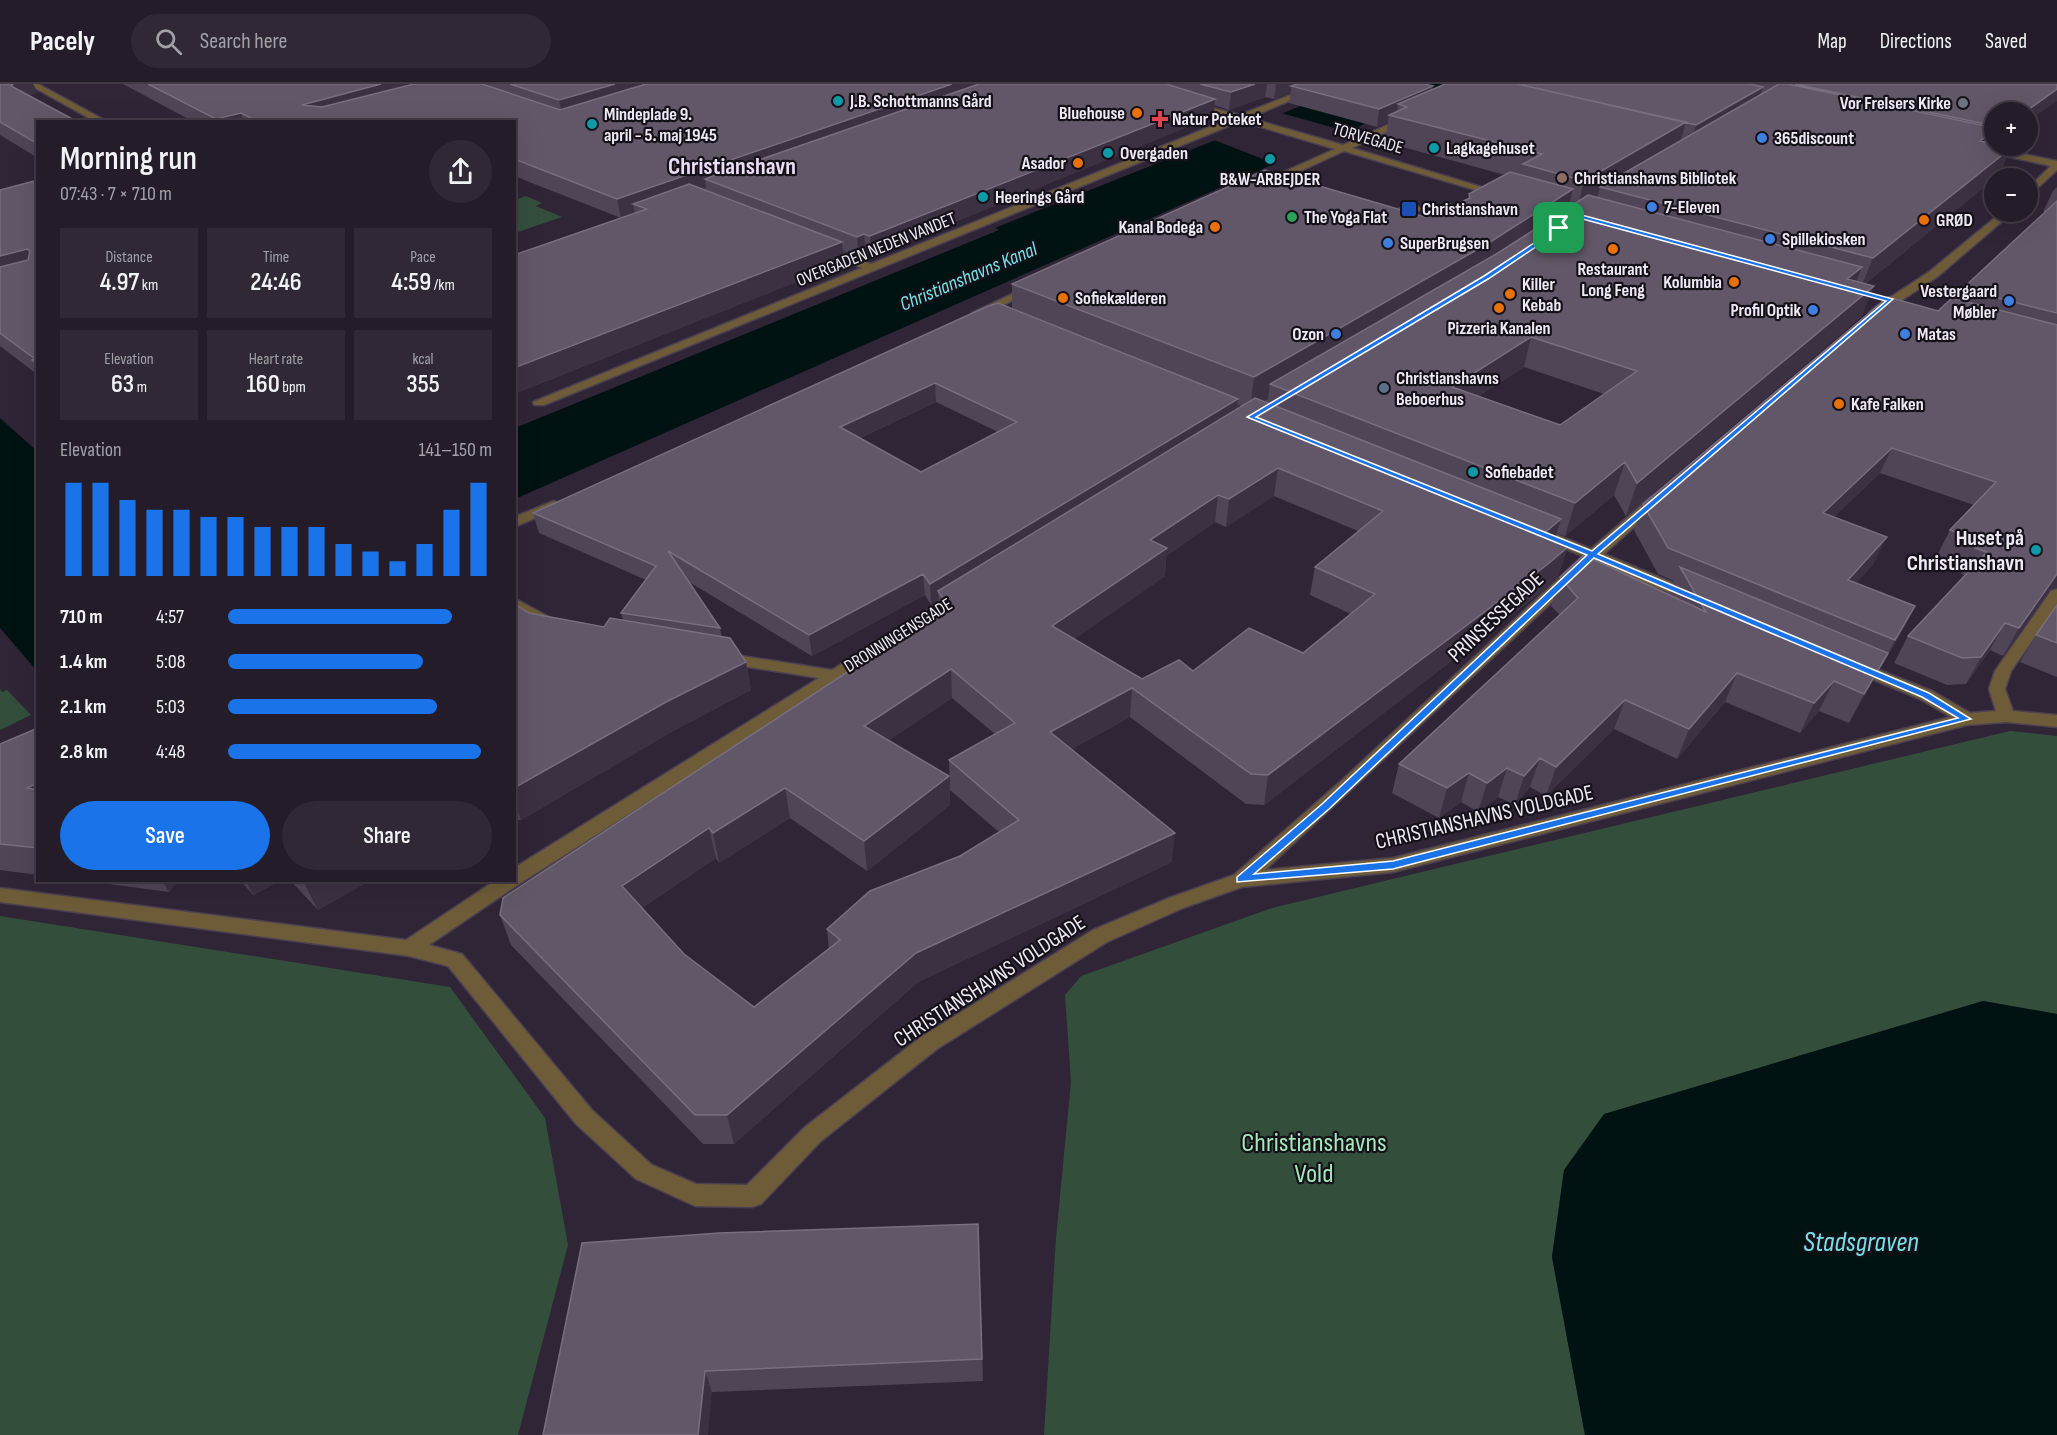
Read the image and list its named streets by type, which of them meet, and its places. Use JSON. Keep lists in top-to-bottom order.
{
  "streets": {
    "street": [
      "TORVEGADE",
      "OVERGADEN NEDEN VANDET",
      "PRINSESSEGADE",
      "DRONNINGENSGADE",
      "CHRISTIANSHAVNS VOLDGADE"
    ]
  },
  "crossings": [
    ["TORVEGADE", "OVERGADEN NEDEN VANDET"],
    ["PRINSESSEGADE", "CHRISTIANSHAVNS VOLDGADE"],
    ["DRONNINGENSGADE", "CHRISTIANSHAVNS VOLDGADE"]
  ],
  "districts": ["Christianshavn"],
  "water": ["Christianshavns Kanal", "Stadsgraven"],
  "parks": ["Christianshavns Vold"],
  "places": {
    "other": [
      "J.B. Schottmanns Gård",
      "Vor Frelsers Kirke",
      "Bluehouse",
      "Mindeplade 9. april - 5. maj 1945",
      "365discount",
      "Lagkagehuset",
      "Overgaden",
      "B&W-ARBEJDER",
      "Asador",
      "Christianshavns Bibliotek",
      "Heerings Gård",
      "7-Eleven",
      "The Yoga Flat",
      "GRØD",
      "Kanal Bodega",
      "Spillekiosken",
      "SuperBrugsen",
      "Restaurant Long Feng",
      "Kolumbia",
      "Killer Kebab",
      "Sofiekælderen",
      "Vestergaard Møbler",
      "Pizzeria Kanalen",
      "Profil Optik",
      "Ozon",
      "Matas",
      "Christianshavns Beboerhus",
      "Kafe Falken",
      "Sofiebadet",
      "Huset på Christianshavn"
    ],
    "health": ["Natur Poteket"],
    "transit": ["Christianshavn"]
  },
  "page": {
    "header": "Pacely",
    "search": "Search here",
    "nav": ["Map", "Directions", "Saved"],
    "map_buttons": ["+", "−"],
    "heading": ["Morning run", "07:43 · 7 × 710 m"],
    "stats": [
      ["Distance", "4.97 km"],
      ["Time", "24:46"],
      ["Pace", "4:59 /km"],
      ["Elevation", "63 m"],
      ["Heart rate", "160 bpm"],
      ["kcal", "355"]
    ],
    "chart": ["Elevation", "141–150 m"],
    "list": [
      {
        "name": "710 m",
        "note": "4:57"
      },
      {
        "name": "1.4 km",
        "note": "5:08"
      },
      {
        "name": "2.1 km",
        "note": "5:03"
      },
      {
        "name": "2.8 km",
        "note": "4:48"
      }
    ],
    "buttons": ["Save", "Share"]
  }
}
